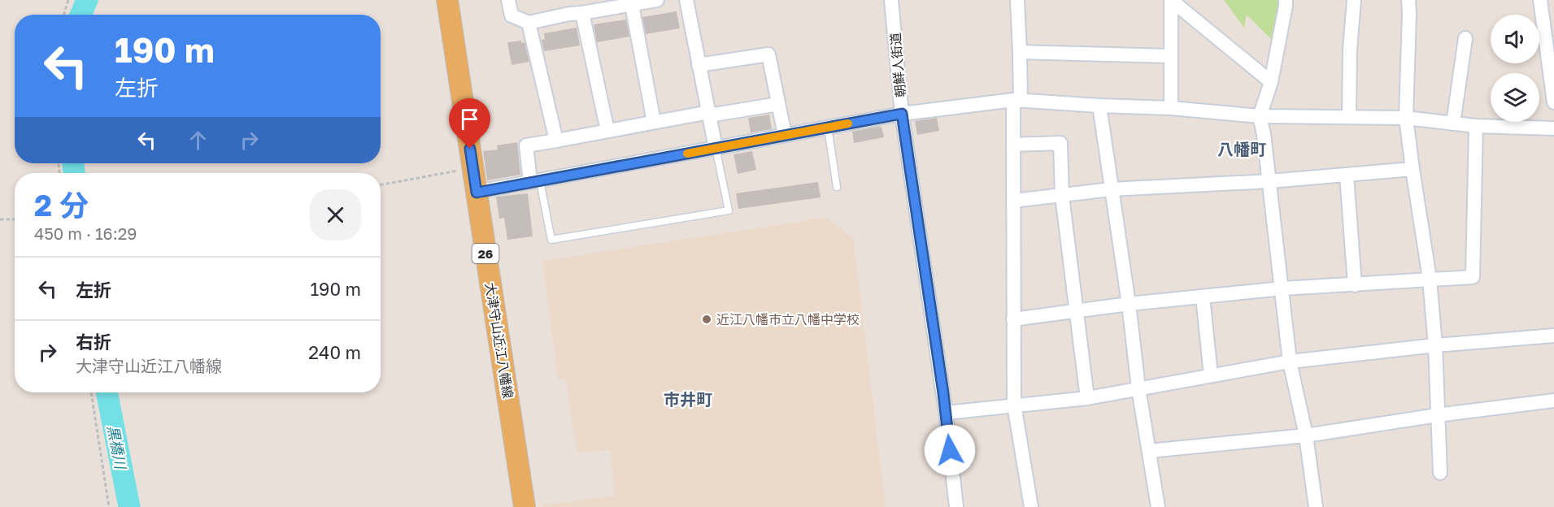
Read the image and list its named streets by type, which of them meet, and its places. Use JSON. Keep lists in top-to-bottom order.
{
  "streets": {
    "main road": ["26", "大津守山近江八幡線"],
    "street": ["朝鮮人街道"]
  },
  "districts": ["八幡町", "市井町"],
  "water": ["黒橋川"],
  "places": ["近江八幡市立八幡中学校"],
  "page": {
    "turn": ["190 m", "左折"],
    "heading": ["2 分", "450 m · 16:29"],
    "list": [
      {
        "name": "左折",
        "value": "190 m"
      },
      {
        "name": "右折",
        "note": "大津守山近江八幡線",
        "value": "240 m"
      }
    ]
  }
}
